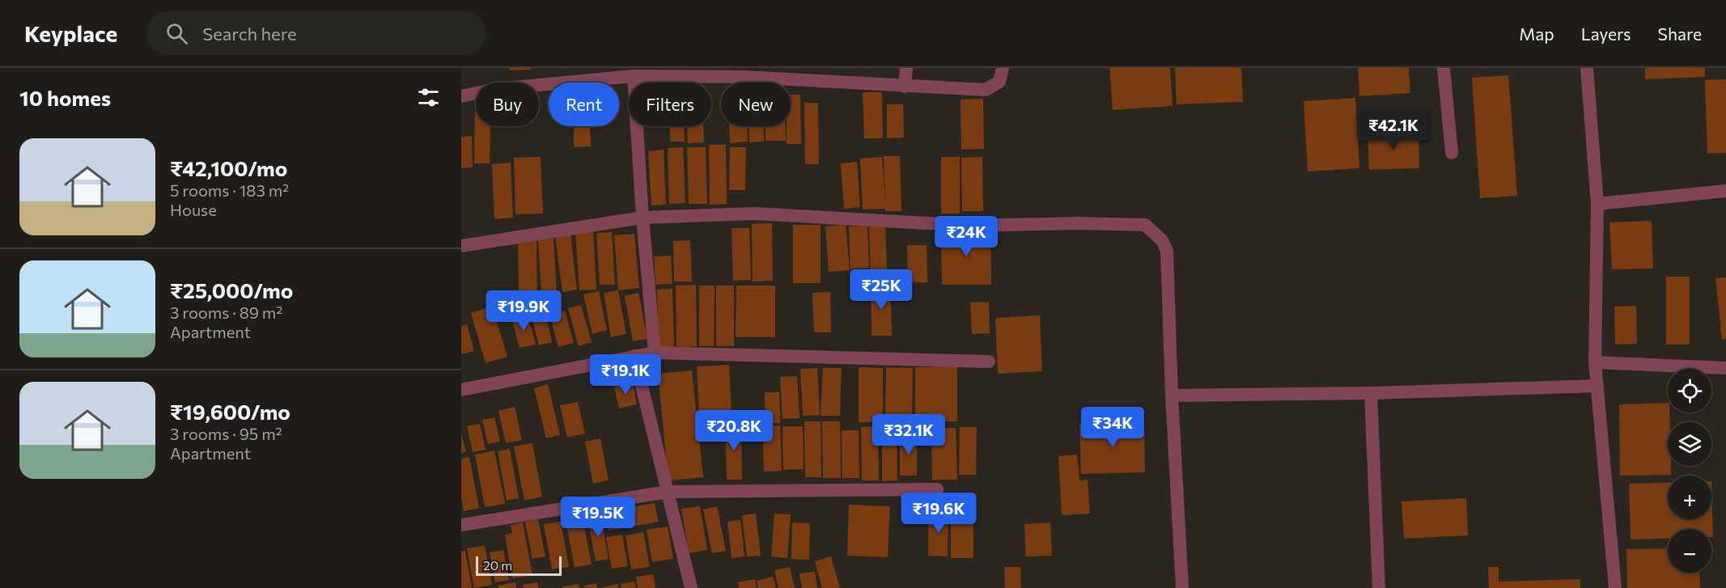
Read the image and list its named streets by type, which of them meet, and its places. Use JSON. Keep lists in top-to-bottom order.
{
  "scale_bar": "20 m",
  "page": {
    "header": "Keyplace",
    "search": "Search here",
    "nav": ["Map", "Layers", "Share"],
    "heading": "10 homes",
    "chip": [
      "Buy",
      "Rent",
      "Filters",
      "New"
    ],
    "price": [
      "₹42.1K",
      "₹24K",
      "₹25K",
      "₹19.9K",
      "₹19.1K",
      "₹34K",
      "₹20.8K",
      "₹32.1K",
      "₹19.6K",
      "₹19.5K"
    ],
    "list": [
      {
        "name": "₹42,100/mo",
        "note": "5 rooms · 183 m² · House"
      },
      {
        "name": "₹25,000/mo",
        "note": "3 rooms · 89 m² · Apartment"
      },
      {
        "name": "₹19,600/mo",
        "note": "3 rooms · 95 m² · Apartment"
      }
    ],
    "map_buttons": ["+", "−"],
    "scale": "20 m"
  }
}
